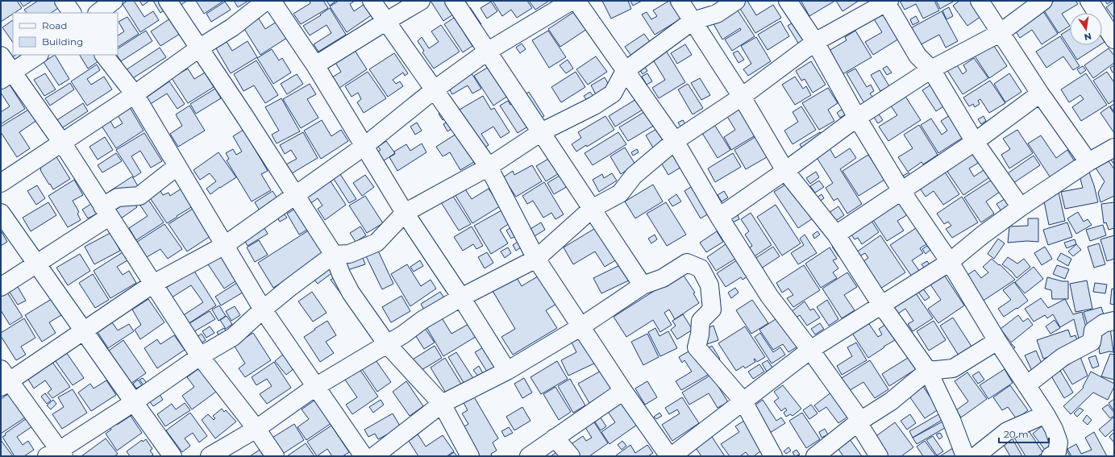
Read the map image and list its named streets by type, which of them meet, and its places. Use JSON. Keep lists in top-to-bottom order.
{
  "legend": ["Road", "Building"],
  "scale_bar": "20 m",
  "north": "bottom"
}
